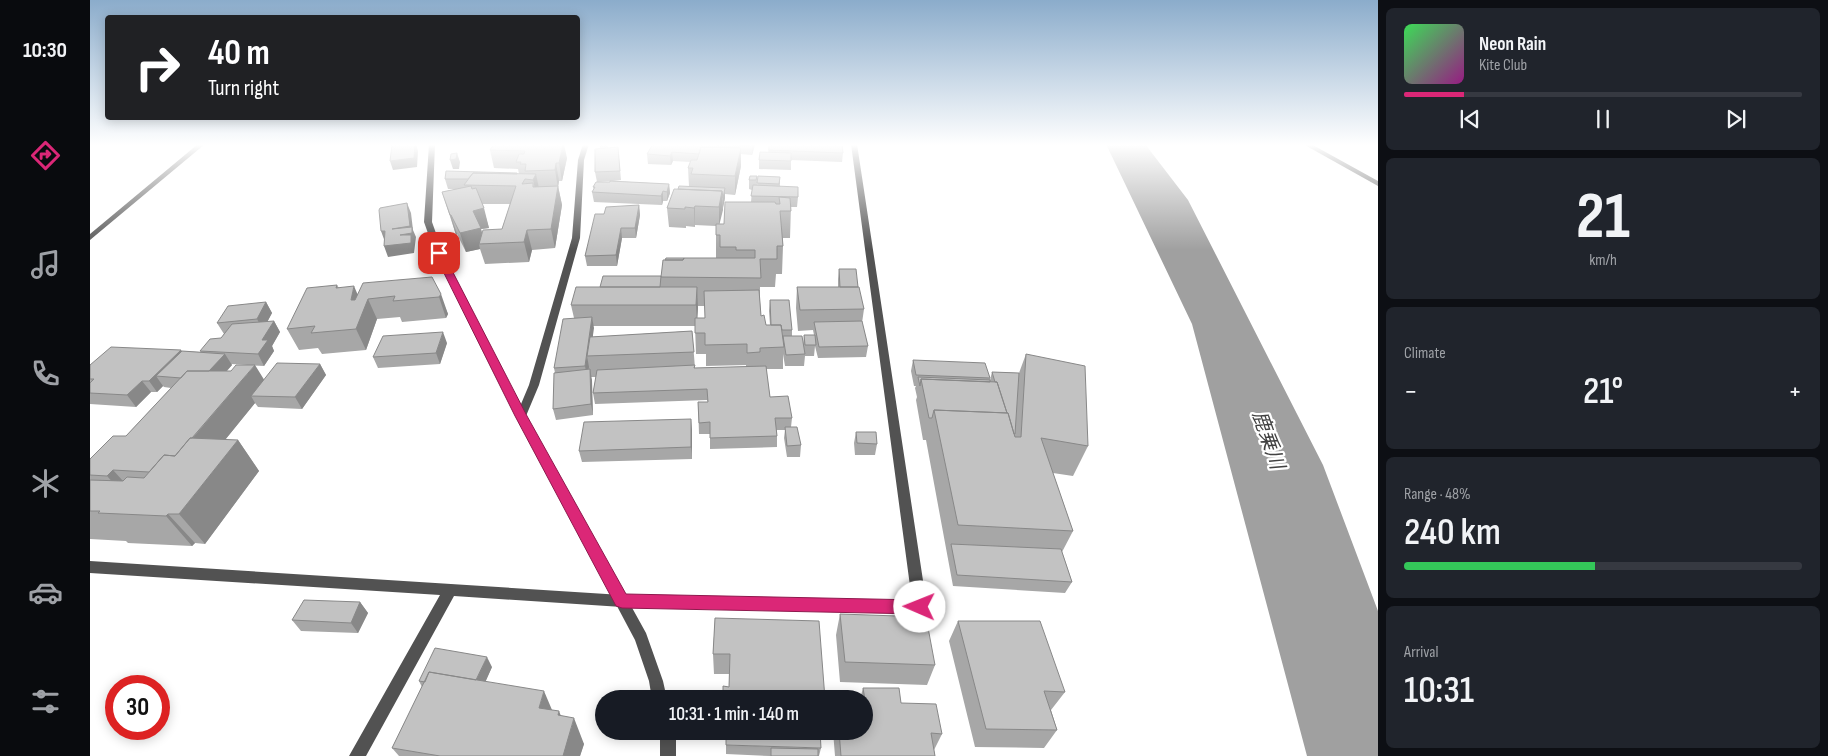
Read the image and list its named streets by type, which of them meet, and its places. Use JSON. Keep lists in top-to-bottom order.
{
  "water": ["鹿乗川"],
  "page": {
    "tabs": "10:30",
    "turn": ["40 m", "Turn right"],
    "song": ["Neon Rain", "Kite Club"],
    "tile": [
      ["21", "km/h"],
      "Climate",
      ["Range · 48%", "240 km"],
      ["Arrival", "10:31"]
    ],
    "heat": ["−", "21°", "+"],
    "limit": "30",
    "trip": "10:31 · 1 min · 140 m"
  }
}
